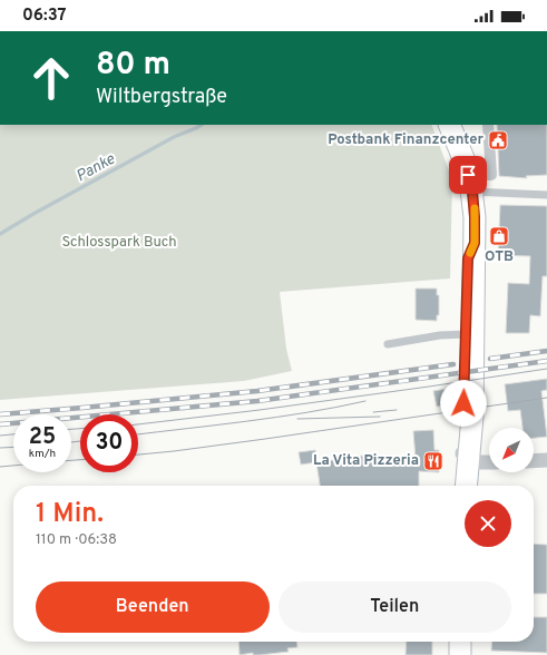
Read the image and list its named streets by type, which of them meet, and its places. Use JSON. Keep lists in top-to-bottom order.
{
  "water": ["Panke"],
  "parks": ["Schlosspark Buch"],
  "places": {
    "public building": ["Postbank Finanzcenter"],
    "shop": ["OTB"],
    "restaurant": ["La Vita Pizzeria"]
  },
  "north": "bottom left",
  "page": {
    "status": "06:37",
    "turn": ["80 m", "Wiltbergstraße"],
    "speed": "25 km/h",
    "limit": "30",
    "heading": ["1 Min.", "110 m · 06:38"],
    "buttons": ["Beenden", "Teilen"]
  }
}
